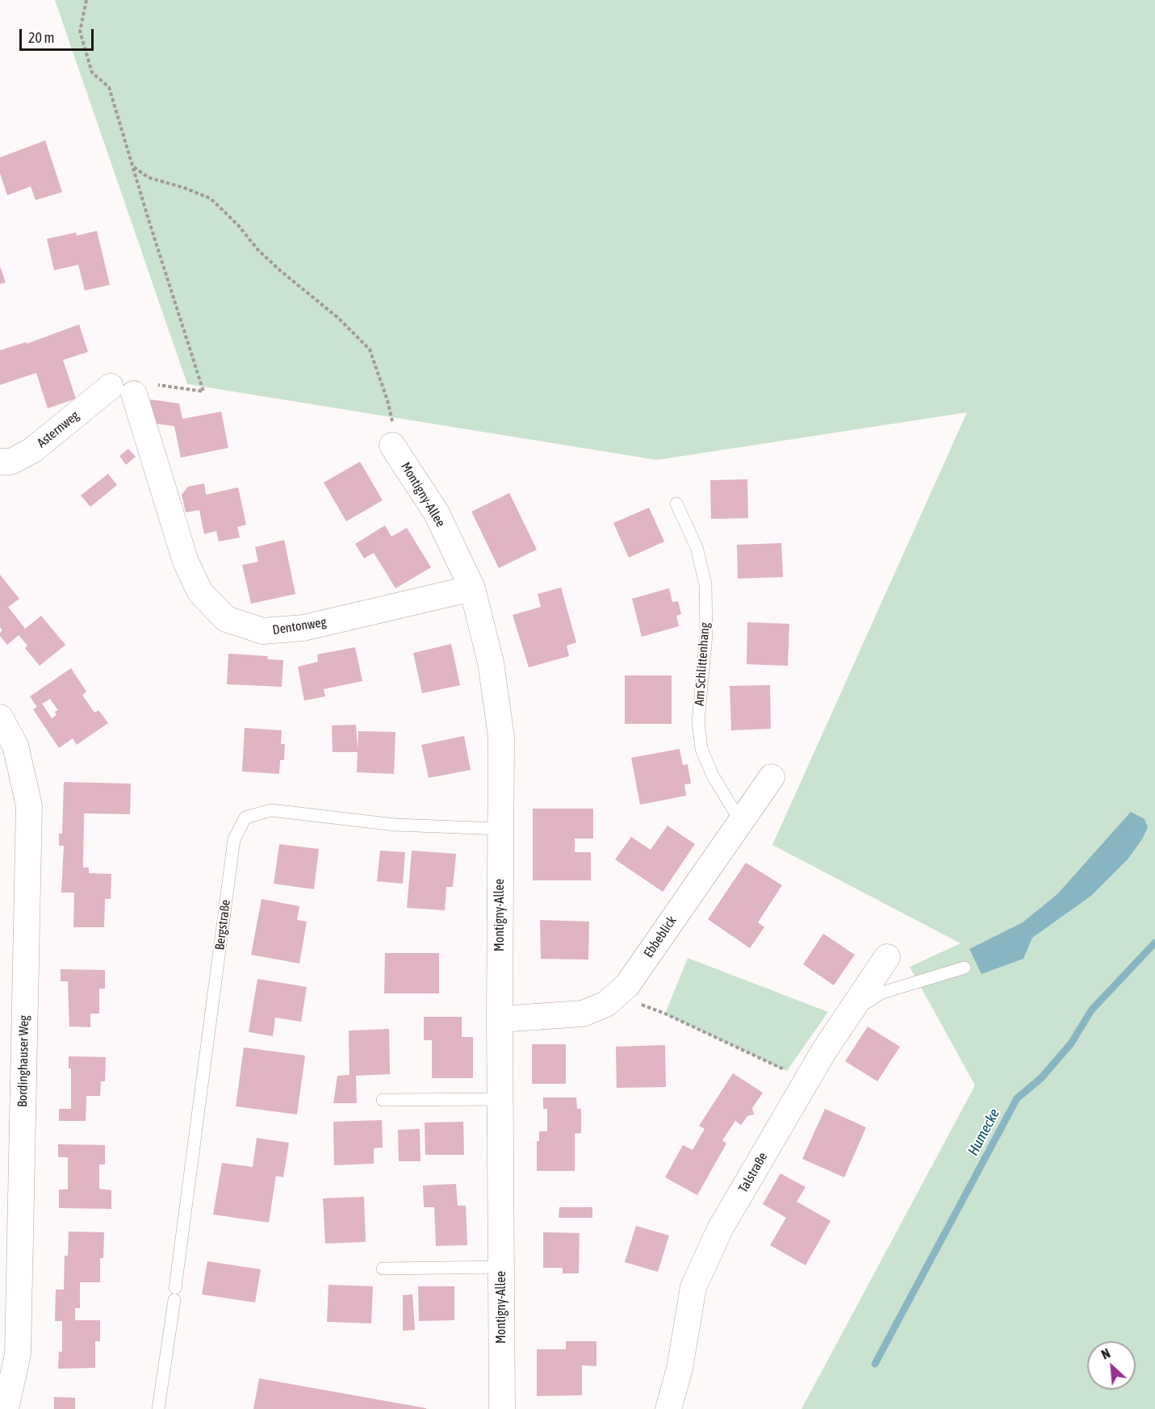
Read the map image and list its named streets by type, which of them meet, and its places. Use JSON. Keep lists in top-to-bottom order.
{
  "streets": {
    "street": [
      "Asternweg",
      "Montigny-Allee",
      "Dentonweg",
      "Ebbeblick",
      "Bordinghauser Weg",
      "Talstraße"
    ],
    "lane": ["Am Schlittenhang", "Bergstraße"]
  },
  "crossings": [
    ["Montigny-Allee", "Dentonweg"],
    ["Montigny-Allee", "Bergstraße"],
    ["Montigny-Allee", "Ebbeblick"],
    ["Am Schlittenhang", "Ebbeblick"]
  ],
  "water": ["Humecke"],
  "scale_bar": "20 m",
  "north": "top left"
}
